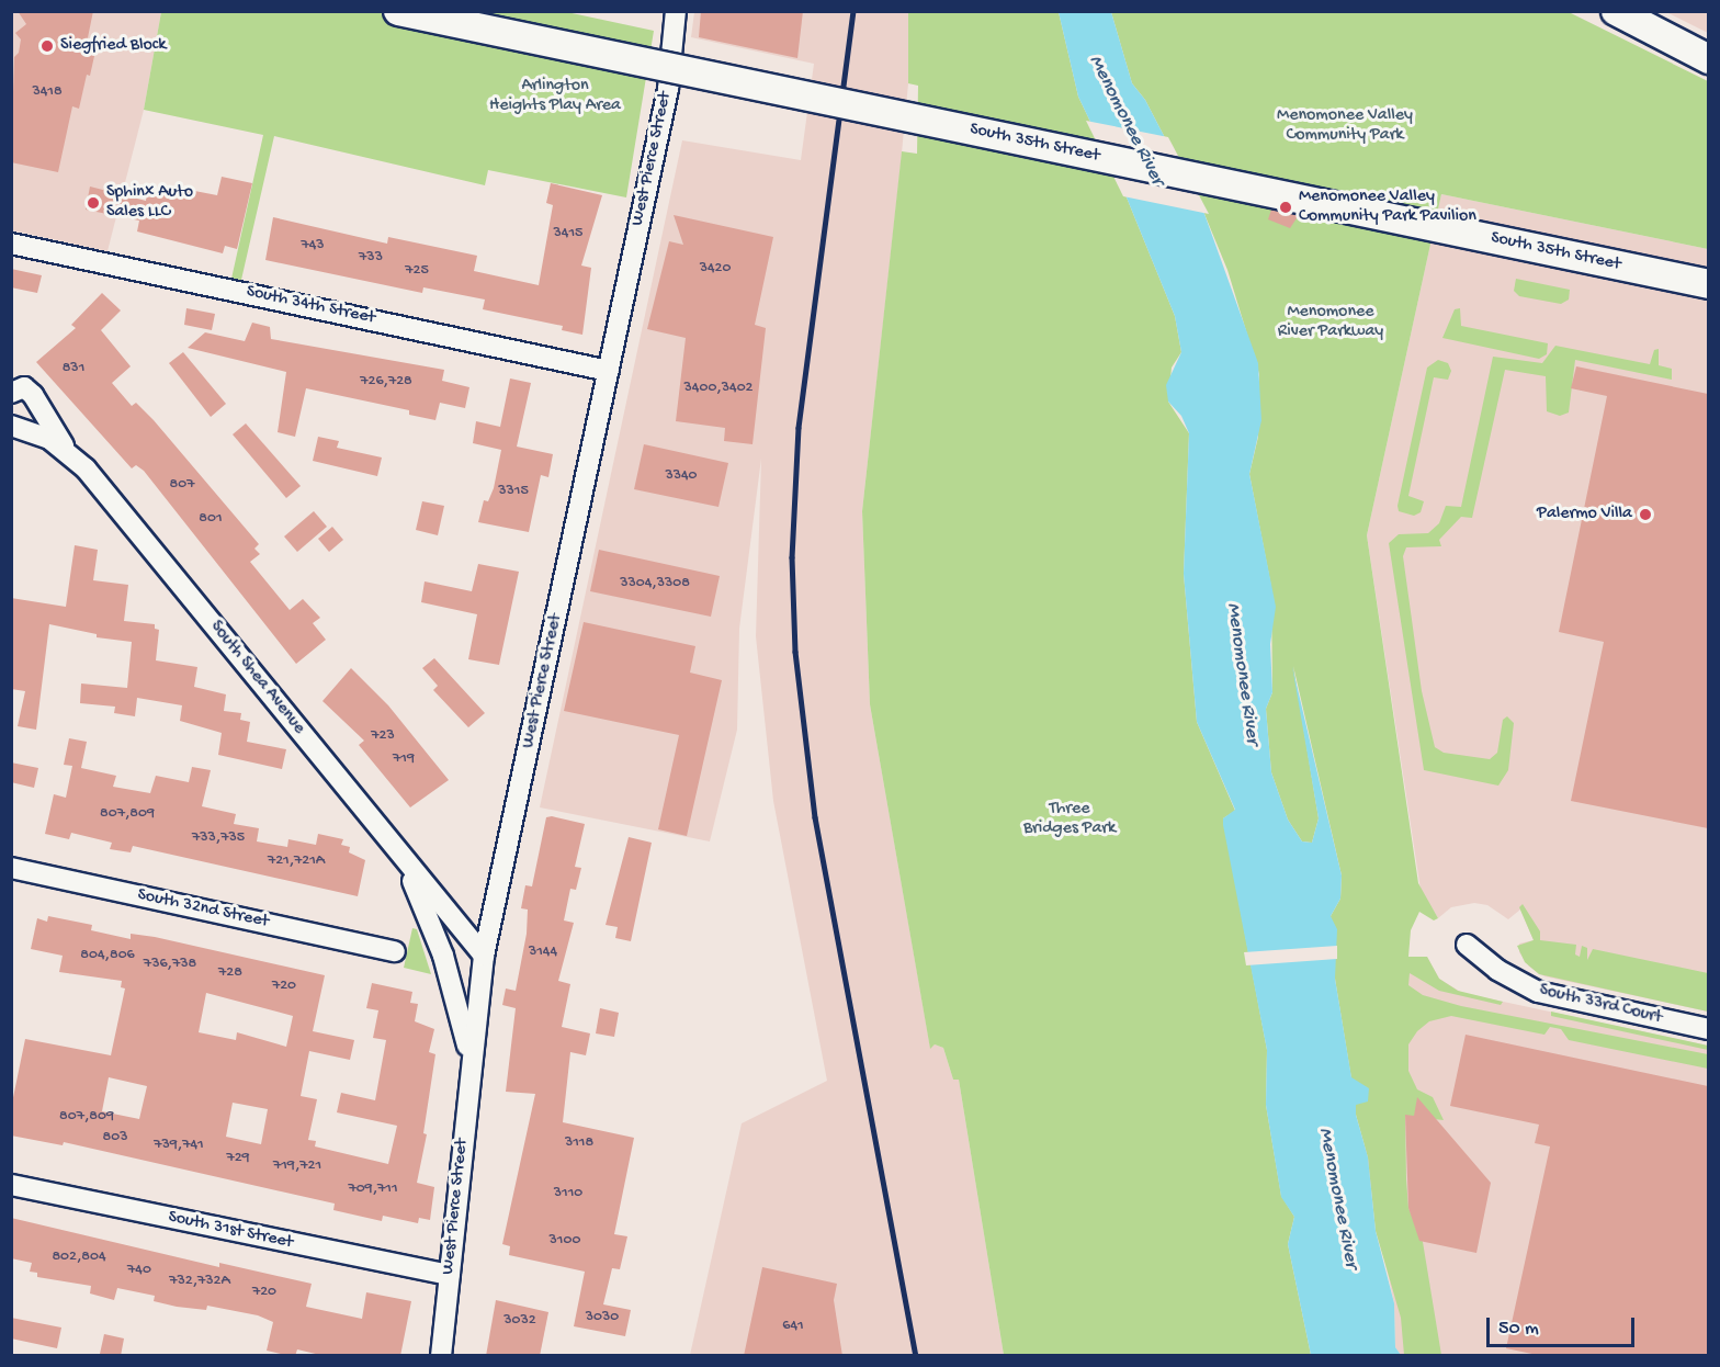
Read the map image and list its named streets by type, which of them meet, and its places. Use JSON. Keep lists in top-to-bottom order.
{
  "streets": {
    "main road": ["South 35th Street"],
    "street": [
      "West Pierce Street",
      "South 34th Street",
      "South Shea Avenue",
      "South 32nd Street",
      "South 33rd Court",
      "South 31st Street"
    ]
  },
  "crossings": [
    ["West Pierce Street", "South 34th Street"],
    ["West Pierce Street", "South Shea Avenue"],
    ["West Pierce Street", "South 31st Street"]
  ],
  "water": ["Menomonee River"],
  "parks": [
    "Arlington Heights Play Area",
    "Menomonee Valley Community Park",
    "Menomonee River Parkway",
    "Three Bridges Park"
  ],
  "places": [
    "Siegfried Block",
    "Sphinx Auto Sales LLC",
    "Menomonee Valley Community Park Pavilion",
    "Palermo Villa"
  ],
  "house_numbers": [
    "3418",
    "3415",
    "743",
    "733",
    "3420",
    "725",
    "831",
    "726,728",
    "3400,3402",
    "3340",
    "807",
    "3315",
    "801",
    "3304,3308",
    "723",
    "719",
    "807,809",
    "733,735",
    "721,721A",
    "3144",
    "804,806",
    "736,738",
    "728",
    "720",
    "807,809",
    "803",
    "3118",
    "739,741",
    "729",
    "719,721",
    "709,711",
    "3110",
    "3100",
    "802,804",
    "740",
    "732,732A",
    "720",
    "3030",
    "3032",
    "641"
  ],
  "scale_bar": "50 m"
}
